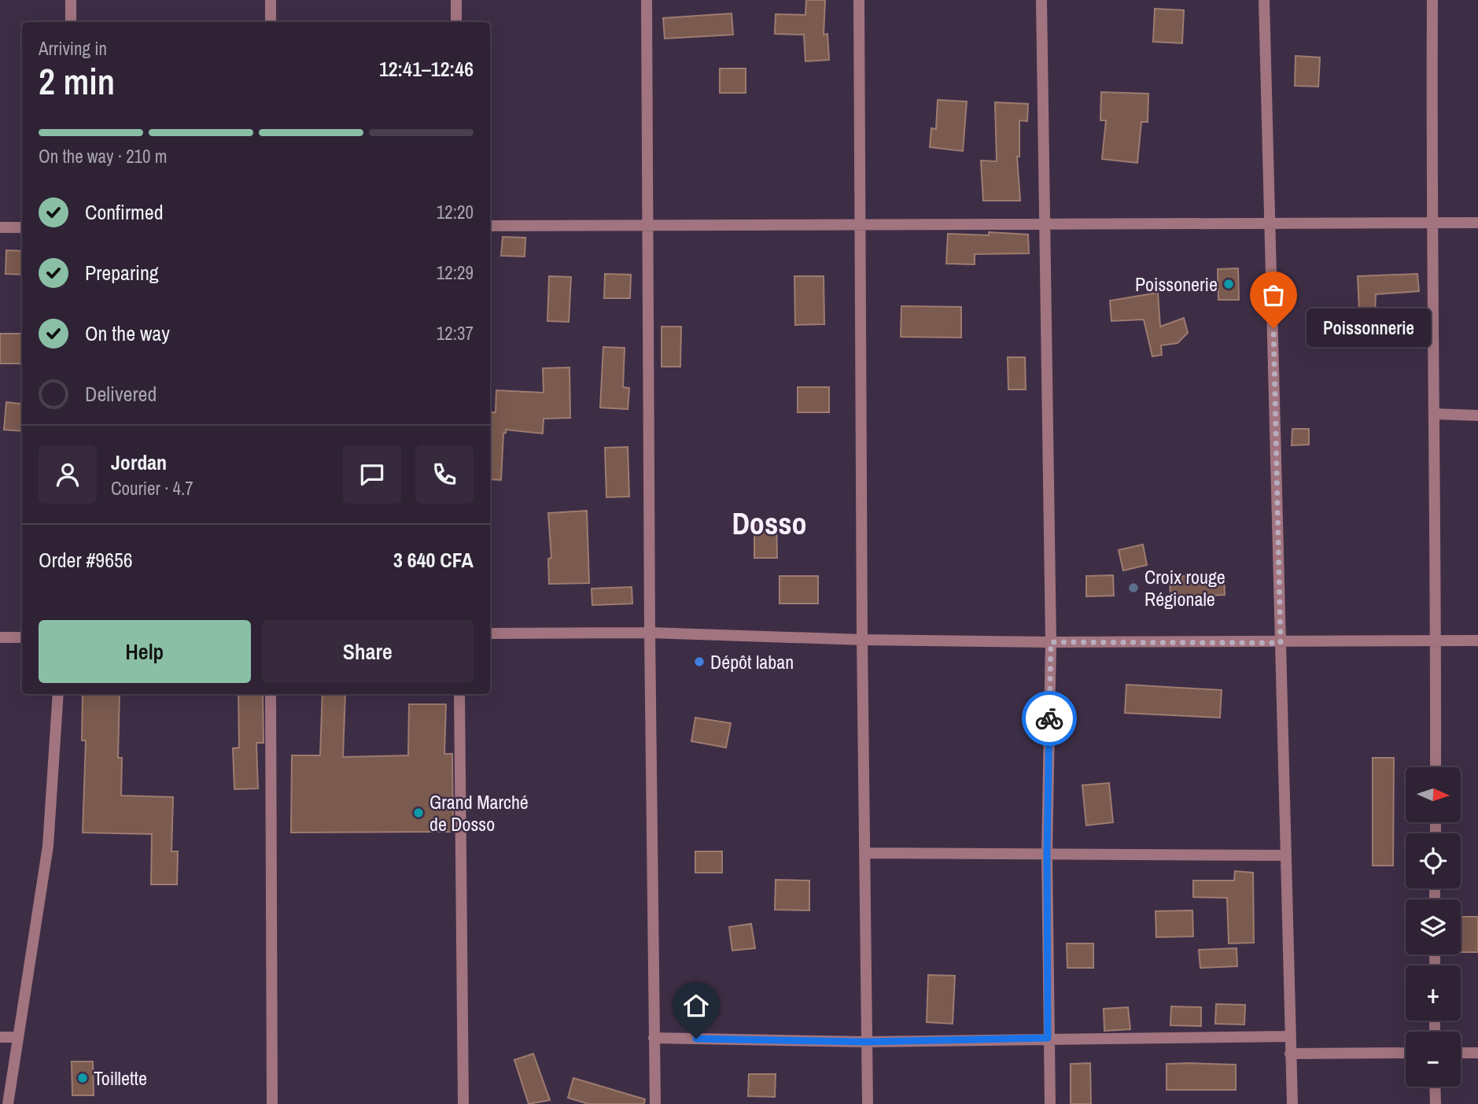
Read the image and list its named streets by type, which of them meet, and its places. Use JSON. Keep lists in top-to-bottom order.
{
  "districts": ["Dosso"],
  "places": [
    "Poissonerie",
    "Poissonnerie",
    "Croix rouge Régionale",
    "Dépôt laban",
    "Grand Marché de Dosso",
    "Toillette"
  ],
  "north": "right",
  "page": {
    "heading": ["2 min", "Arriving in", "12:41–12:46"],
    "panel": [
      "Jordan",
      "Courier · 4.7",
      "Order #9656",
      "3 640 CFA"
    ],
    "bar": "On the way · 210 m",
    "list": [
      ["Confirmed", "12:20"],
      ["Preparing", "12:29"],
      ["On the way", "12:37"],
      "Delivered"
    ],
    "bubble": "Poissonnerie",
    "buttons": ["Help", "Share"],
    "map_buttons": ["+", "−"]
  }
}
